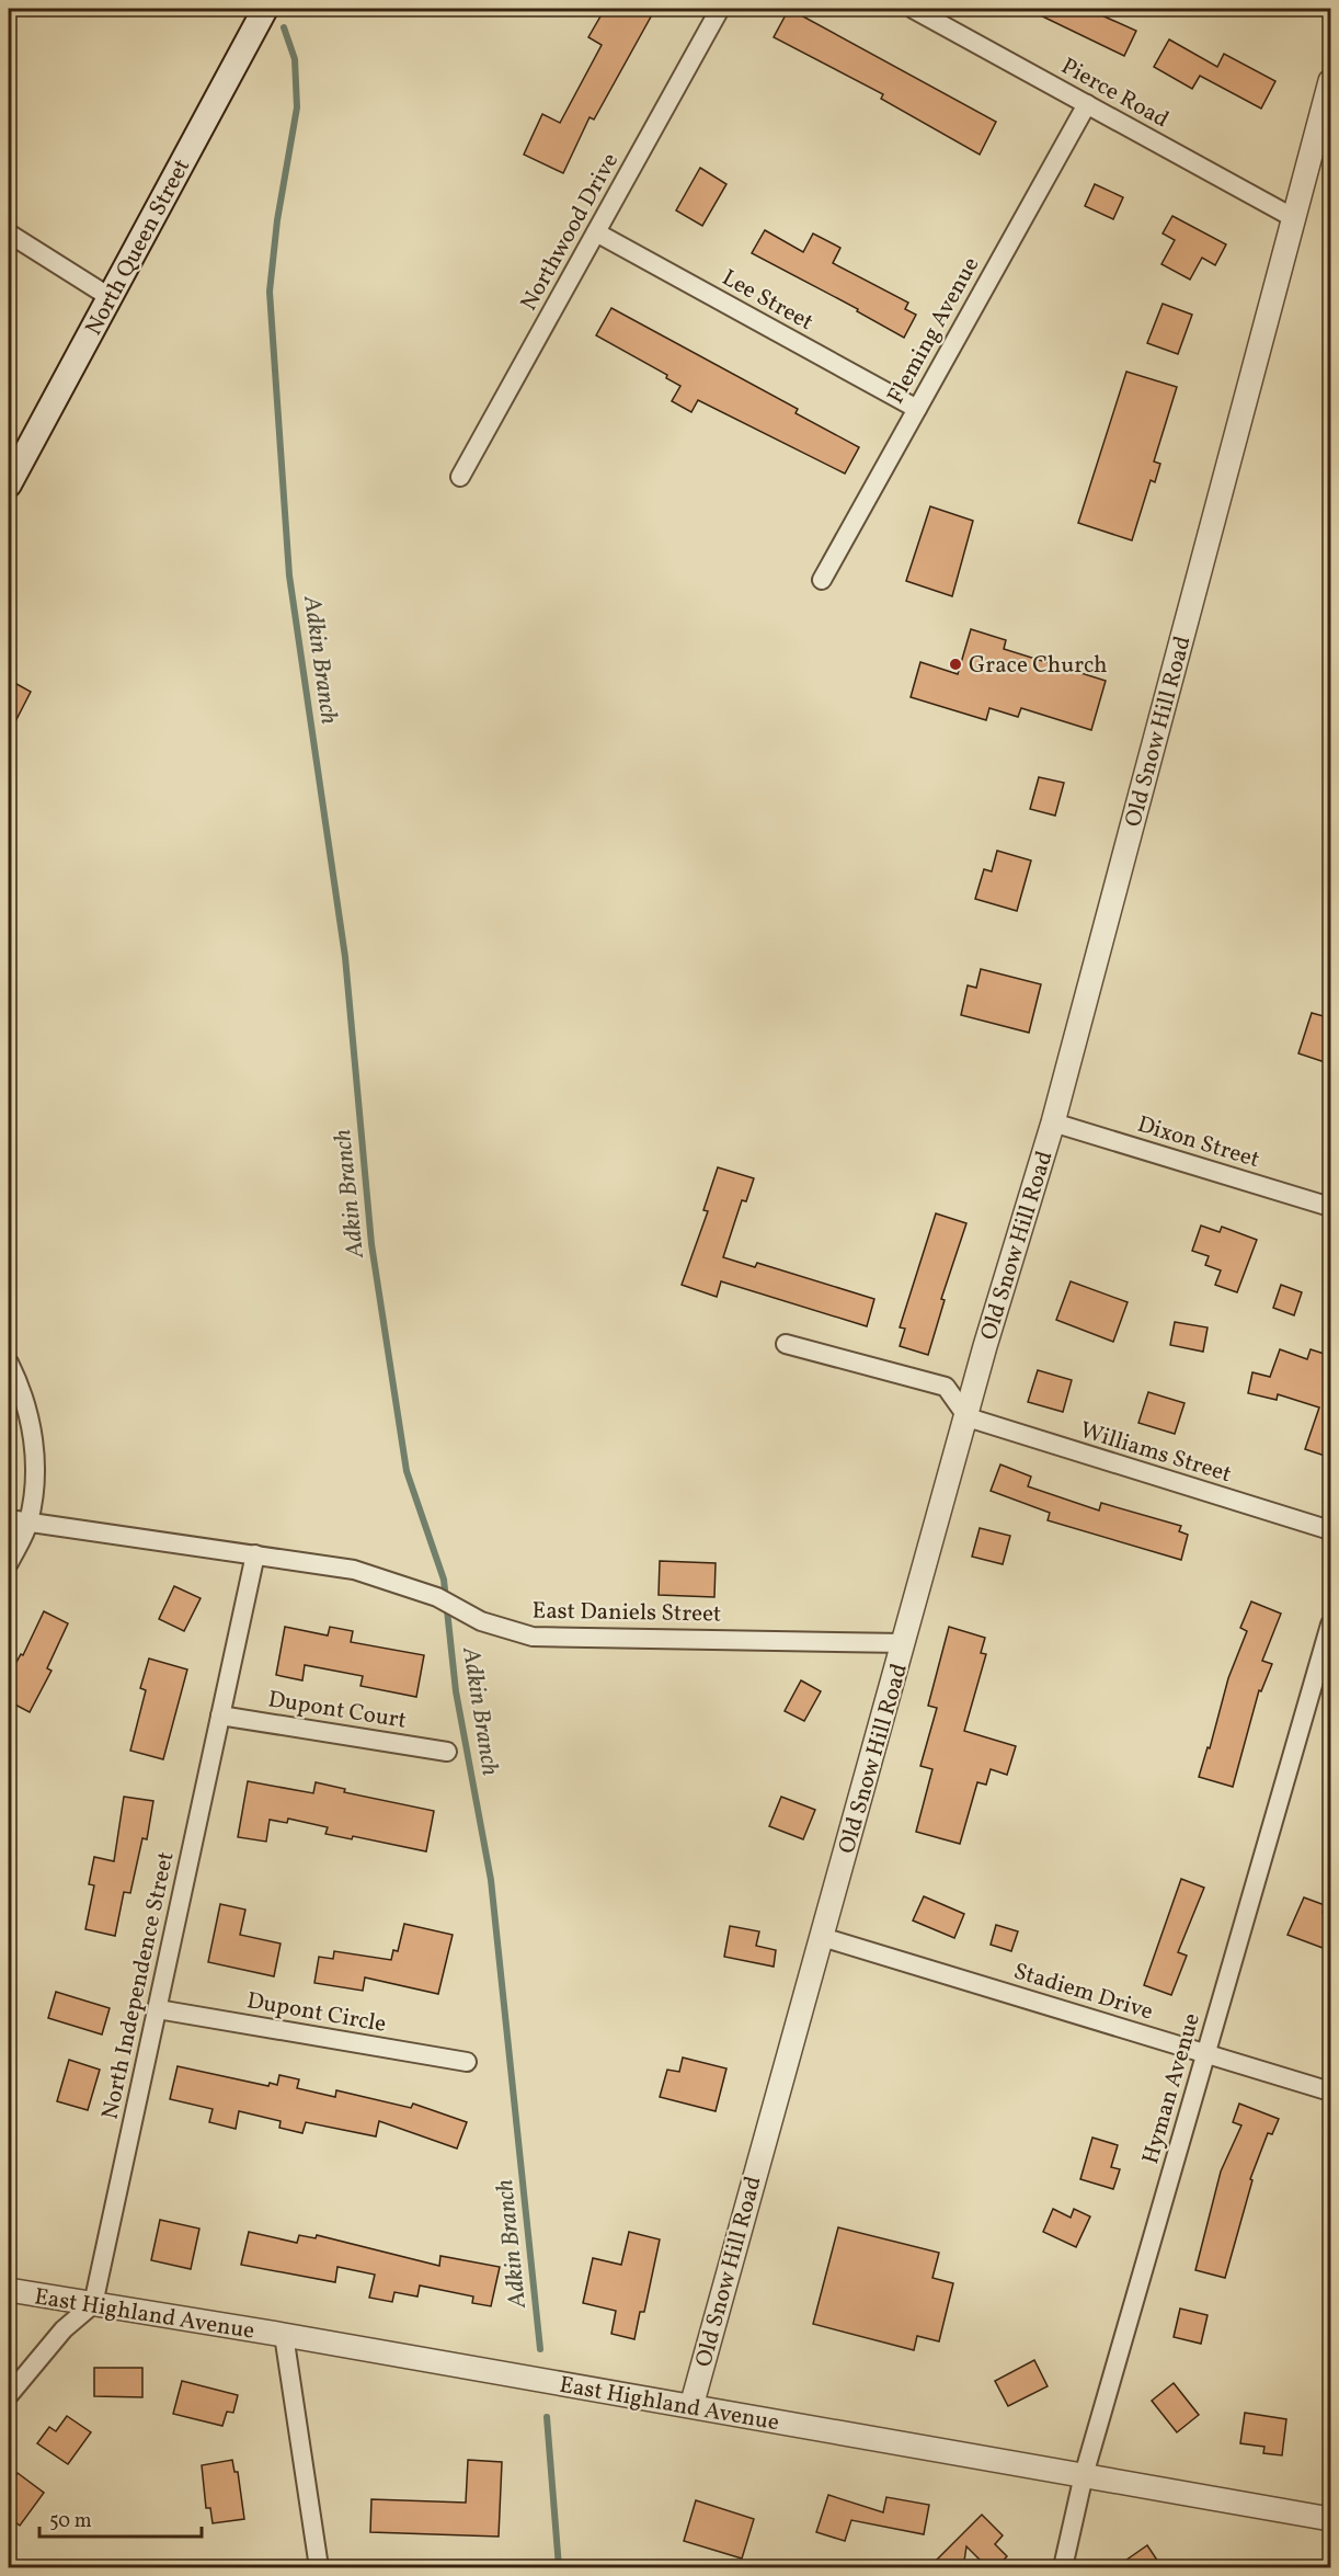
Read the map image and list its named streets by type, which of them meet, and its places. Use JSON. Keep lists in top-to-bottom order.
{
  "streets": {
    "main road": ["North Queen Street"],
    "street": [
      "Pierce Road",
      "Northwood Drive",
      "Lee Street",
      "Fleming Avenue",
      "Old Snow Hill Road",
      "Dixon Street",
      "Williams Street",
      "East Daniels Street",
      "Dupont Court",
      "North Independence Street",
      "Stadiem Drive",
      "Dupont Circle",
      "Hyman Avenue",
      "East Highland Avenue"
    ]
  },
  "crossings": [
    ["Pierce Road", "Fleming Avenue"],
    ["Pierce Road", "Old Snow Hill Road"],
    ["Northwood Drive", "Lee Street"],
    ["Lee Street", "Fleming Avenue"],
    ["Old Snow Hill Road", "Dixon Street"],
    ["Old Snow Hill Road", "Williams Street"],
    ["Old Snow Hill Road", "East Daniels Street"],
    ["Old Snow Hill Road", "Stadiem Drive"],
    ["Old Snow Hill Road", "East Highland Avenue"],
    ["East Daniels Street", "North Independence Street"],
    ["Dupont Court", "North Independence Street"],
    ["North Independence Street", "Dupont Circle"],
    ["North Independence Street", "East Highland Avenue"],
    ["Stadiem Drive", "Hyman Avenue"],
    ["Hyman Avenue", "East Highland Avenue"]
  ],
  "water": ["Adkin Branch"],
  "places": ["Grace Church"],
  "scale_bar": "50 m"
}
